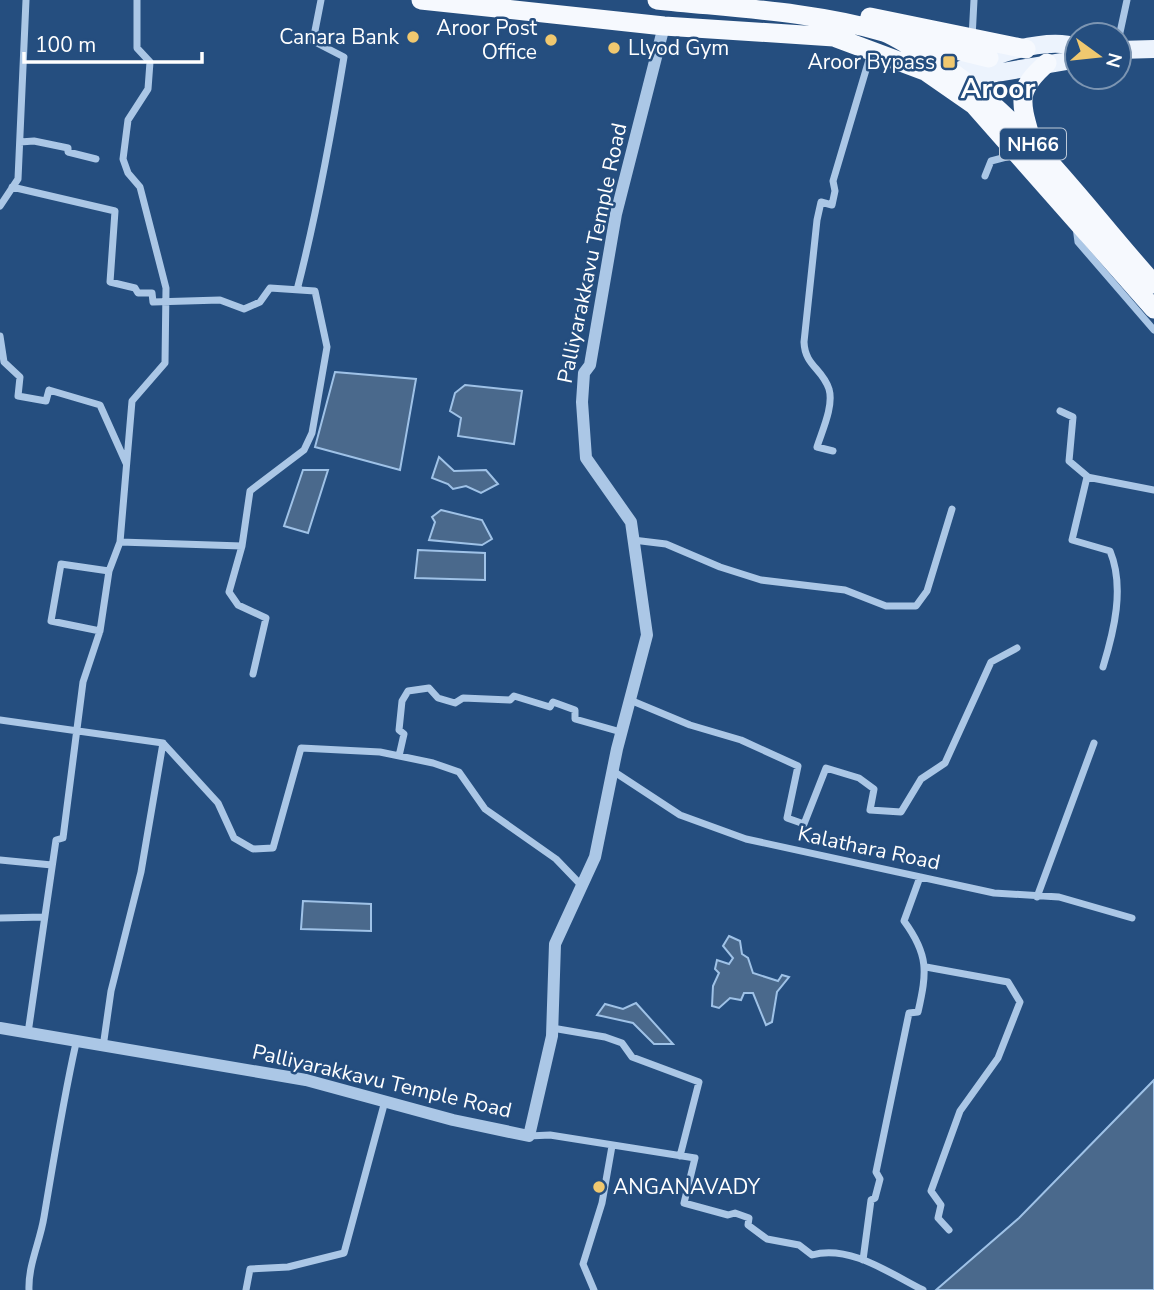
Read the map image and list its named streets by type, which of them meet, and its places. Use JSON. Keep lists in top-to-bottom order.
{
  "streets": {
    "highway": ["NH66"],
    "street": ["Palliyarakkavu Temple Road", "Kalathara Road"]
  },
  "crossings": [
    ["NH66", "Palliyarakkavu Temple Road"],
    ["Palliyarakkavu Temple Road", "Kalathara Road"]
  ],
  "districts": ["Aroor"],
  "places": {
    "other": [
      "Canara Bank",
      "Aroor Post Office",
      "Llyod Gym",
      "ANGANAVADY"
    ],
    "transit": ["Aroor Bypass"]
  },
  "scale_bar": "100 m",
  "north": "right"
}
